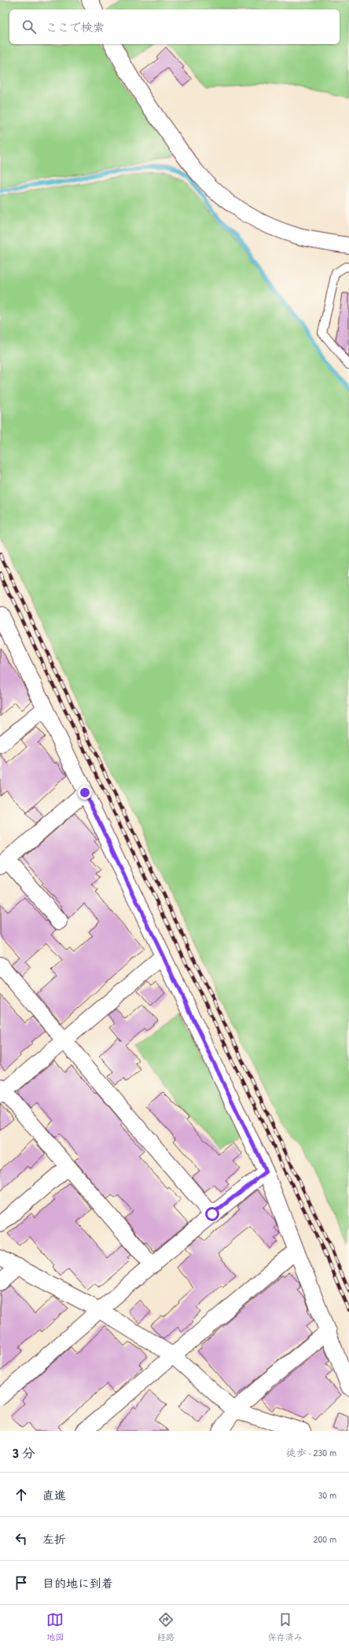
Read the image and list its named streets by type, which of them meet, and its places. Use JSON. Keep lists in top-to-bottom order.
{
  "page": {
    "search": "ここで検索",
    "heading": ["3 分", "徒歩 · 230 m"],
    "list": [
      ["直進", "30 m"],
      ["左折", "200 m"],
      "目的地に到着"
    ],
    "nav": ["地図", "経路", "保存済み"]
  }
}
